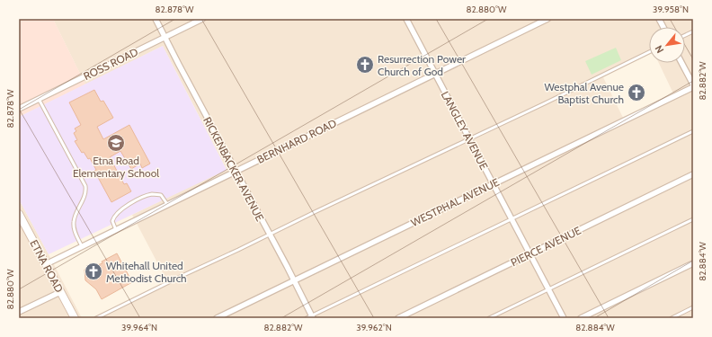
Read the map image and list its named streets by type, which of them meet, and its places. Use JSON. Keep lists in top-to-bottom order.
{
  "streets": {
    "street": [
      "ROSS ROAD",
      "LANGLEY AVENUE",
      "BERNHARD ROAD",
      "RICKENBACKER AVENUE",
      "WESTPHAL AVENUE",
      "PIERCE AVENUE",
      "ETNA ROAD"
    ]
  },
  "crossings": [
    ["ROSS ROAD", "RICKENBACKER AVENUE"],
    ["LANGLEY AVENUE", "BERNHARD ROAD"],
    ["LANGLEY AVENUE", "WESTPHAL AVENUE"],
    ["LANGLEY AVENUE", "PIERCE AVENUE"],
    ["BERNHARD ROAD", "RICKENBACKER AVENUE"],
    ["BERNHARD ROAD", "ETNA ROAD"],
    ["RICKENBACKER AVENUE", "WESTPHAL AVENUE"]
  ],
  "places": {
    "church": ["Resurrection Power Church of God", "Westphal Avenue Baptist Church", "Whitehall United Methodist Church"],
    "school or university": ["Etna Road Elementary School"]
  },
  "north": "bottom left",
  "coordinates": [
    "82.878°W",
    "82.880°W",
    "39.958°N",
    "82.882°W",
    "82.884°W",
    "39.964°N",
    "39.962°N"
  ]
}
